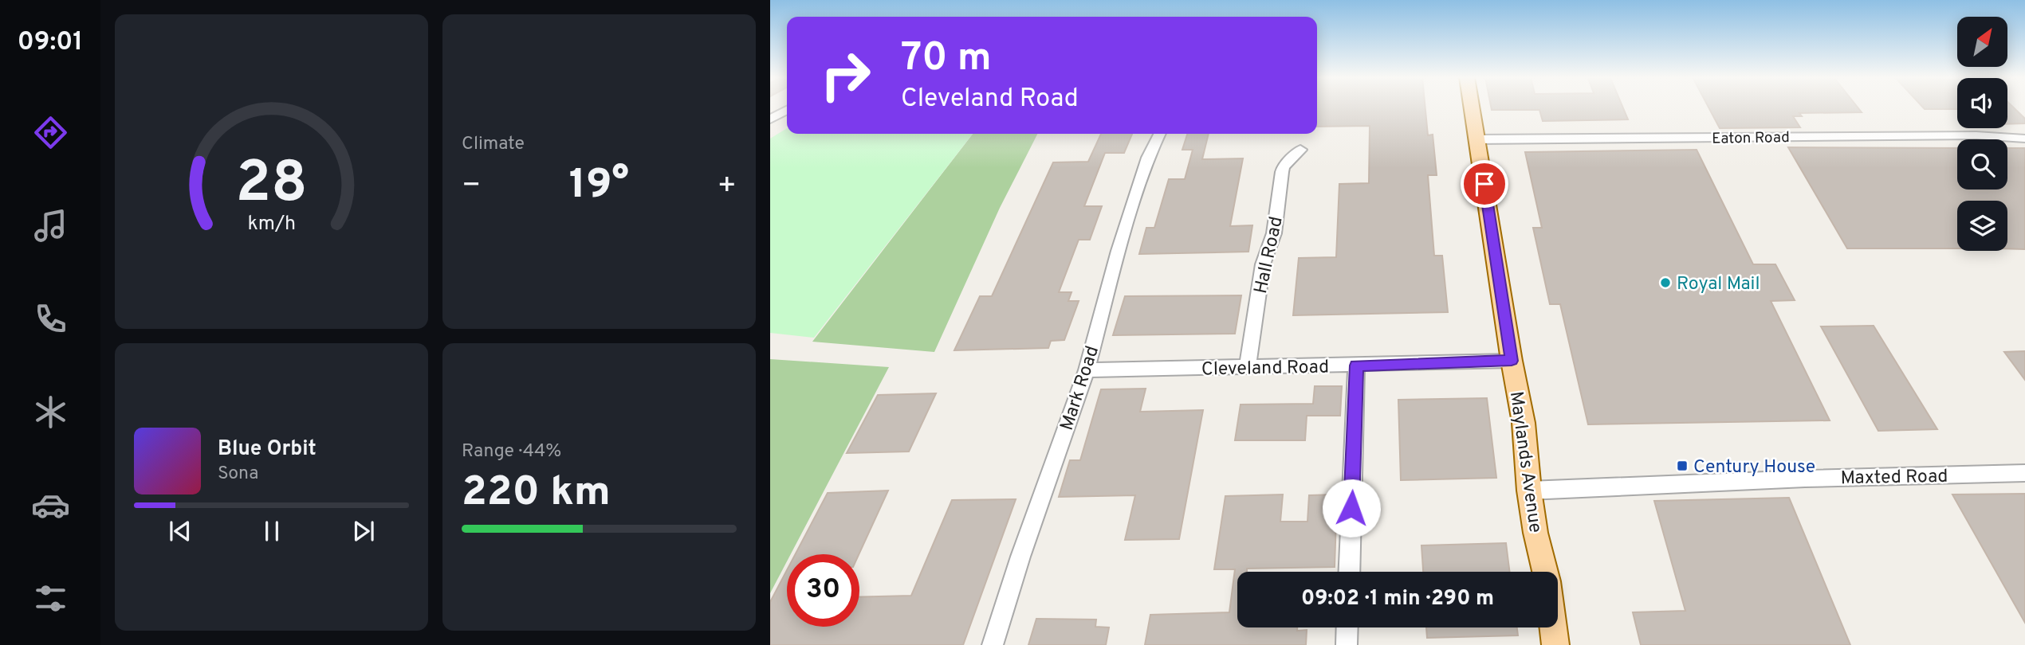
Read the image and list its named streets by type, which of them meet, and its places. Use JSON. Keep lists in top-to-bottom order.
{
  "streets": {
    "main road": ["Maylands Avenue"],
    "street": [
      "Eaton Road",
      "Hall Road",
      "Cleveland Road",
      "Mark Road",
      "Maxted Road"
    ]
  },
  "crossings": [
    ["Eaton Road", "Maylands Avenue"],
    ["Hall Road", "Cleveland Road"],
    ["Cleveland Road", "Mark Road"],
    ["Cleveland Road", "Maylands Avenue"],
    ["Maylands Avenue", "Maxted Road"]
  ],
  "places": {
    "other": ["Royal Mail"],
    "transit": ["Century House"]
  },
  "north": "top right",
  "page": {
    "tabs": "09:01",
    "tile": [
      "Climate",
      ["Range · 44%", "220 km"]
    ],
    "turn": ["70 m", "Cleveland Road"],
    "heat": ["−", "19°", "+"],
    "song": ["Blue Orbit", "Sona"],
    "limit": "30",
    "trip": "09:02 · 1 min · 290 m",
    "gauge": ["28", "km/h"]
  }
}
